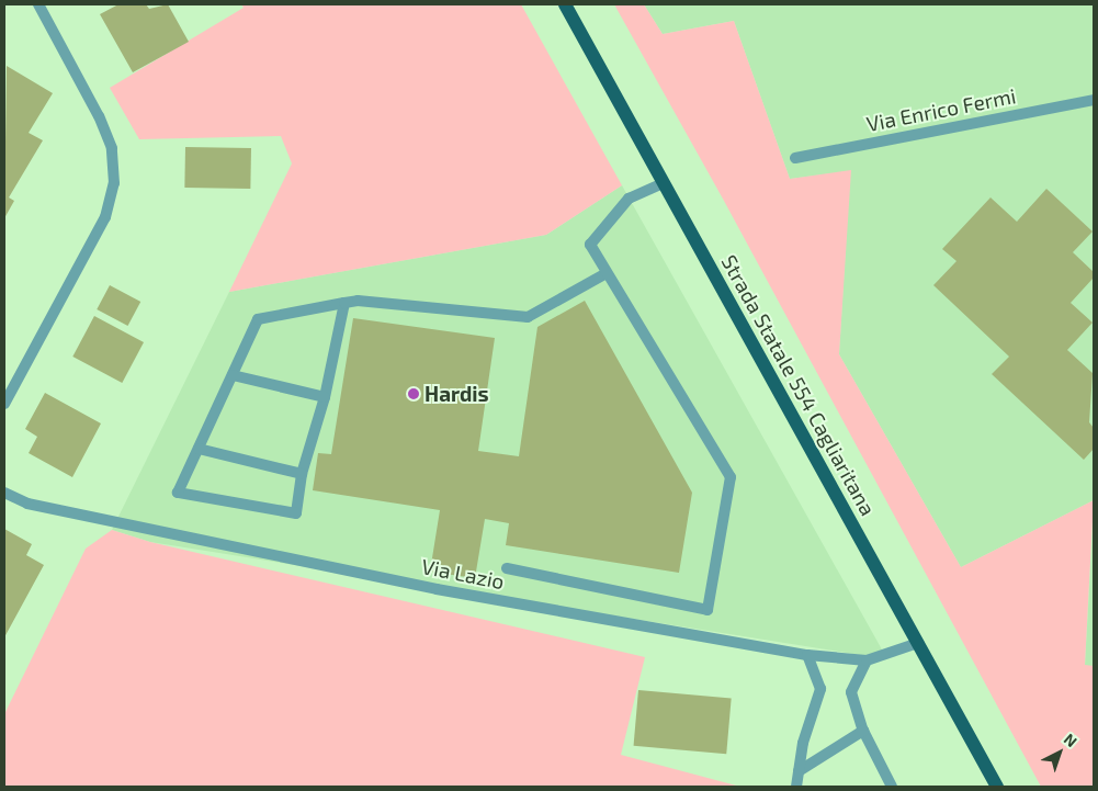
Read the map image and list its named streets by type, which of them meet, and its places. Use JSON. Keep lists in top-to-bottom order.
{
  "streets": {
    "main road": ["Strada Statale 554 Cagliaritana"],
    "street": ["Via Enrico Fermi", "Via Lazio"]
  },
  "crossings": [
    ["Strada Statale 554 Cagliaritana", "Via Lazio"]
  ],
  "places": ["Hardis"],
  "north": "top right"
}
